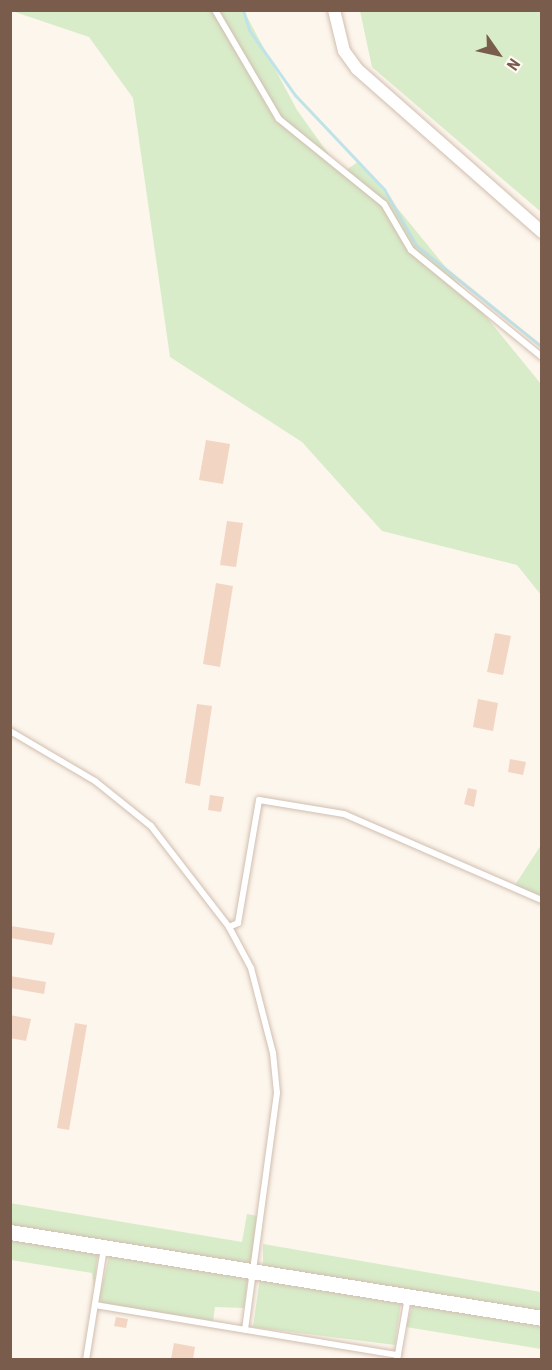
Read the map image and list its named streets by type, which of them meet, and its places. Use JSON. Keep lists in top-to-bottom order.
{
  "north": "bottom right"
}
